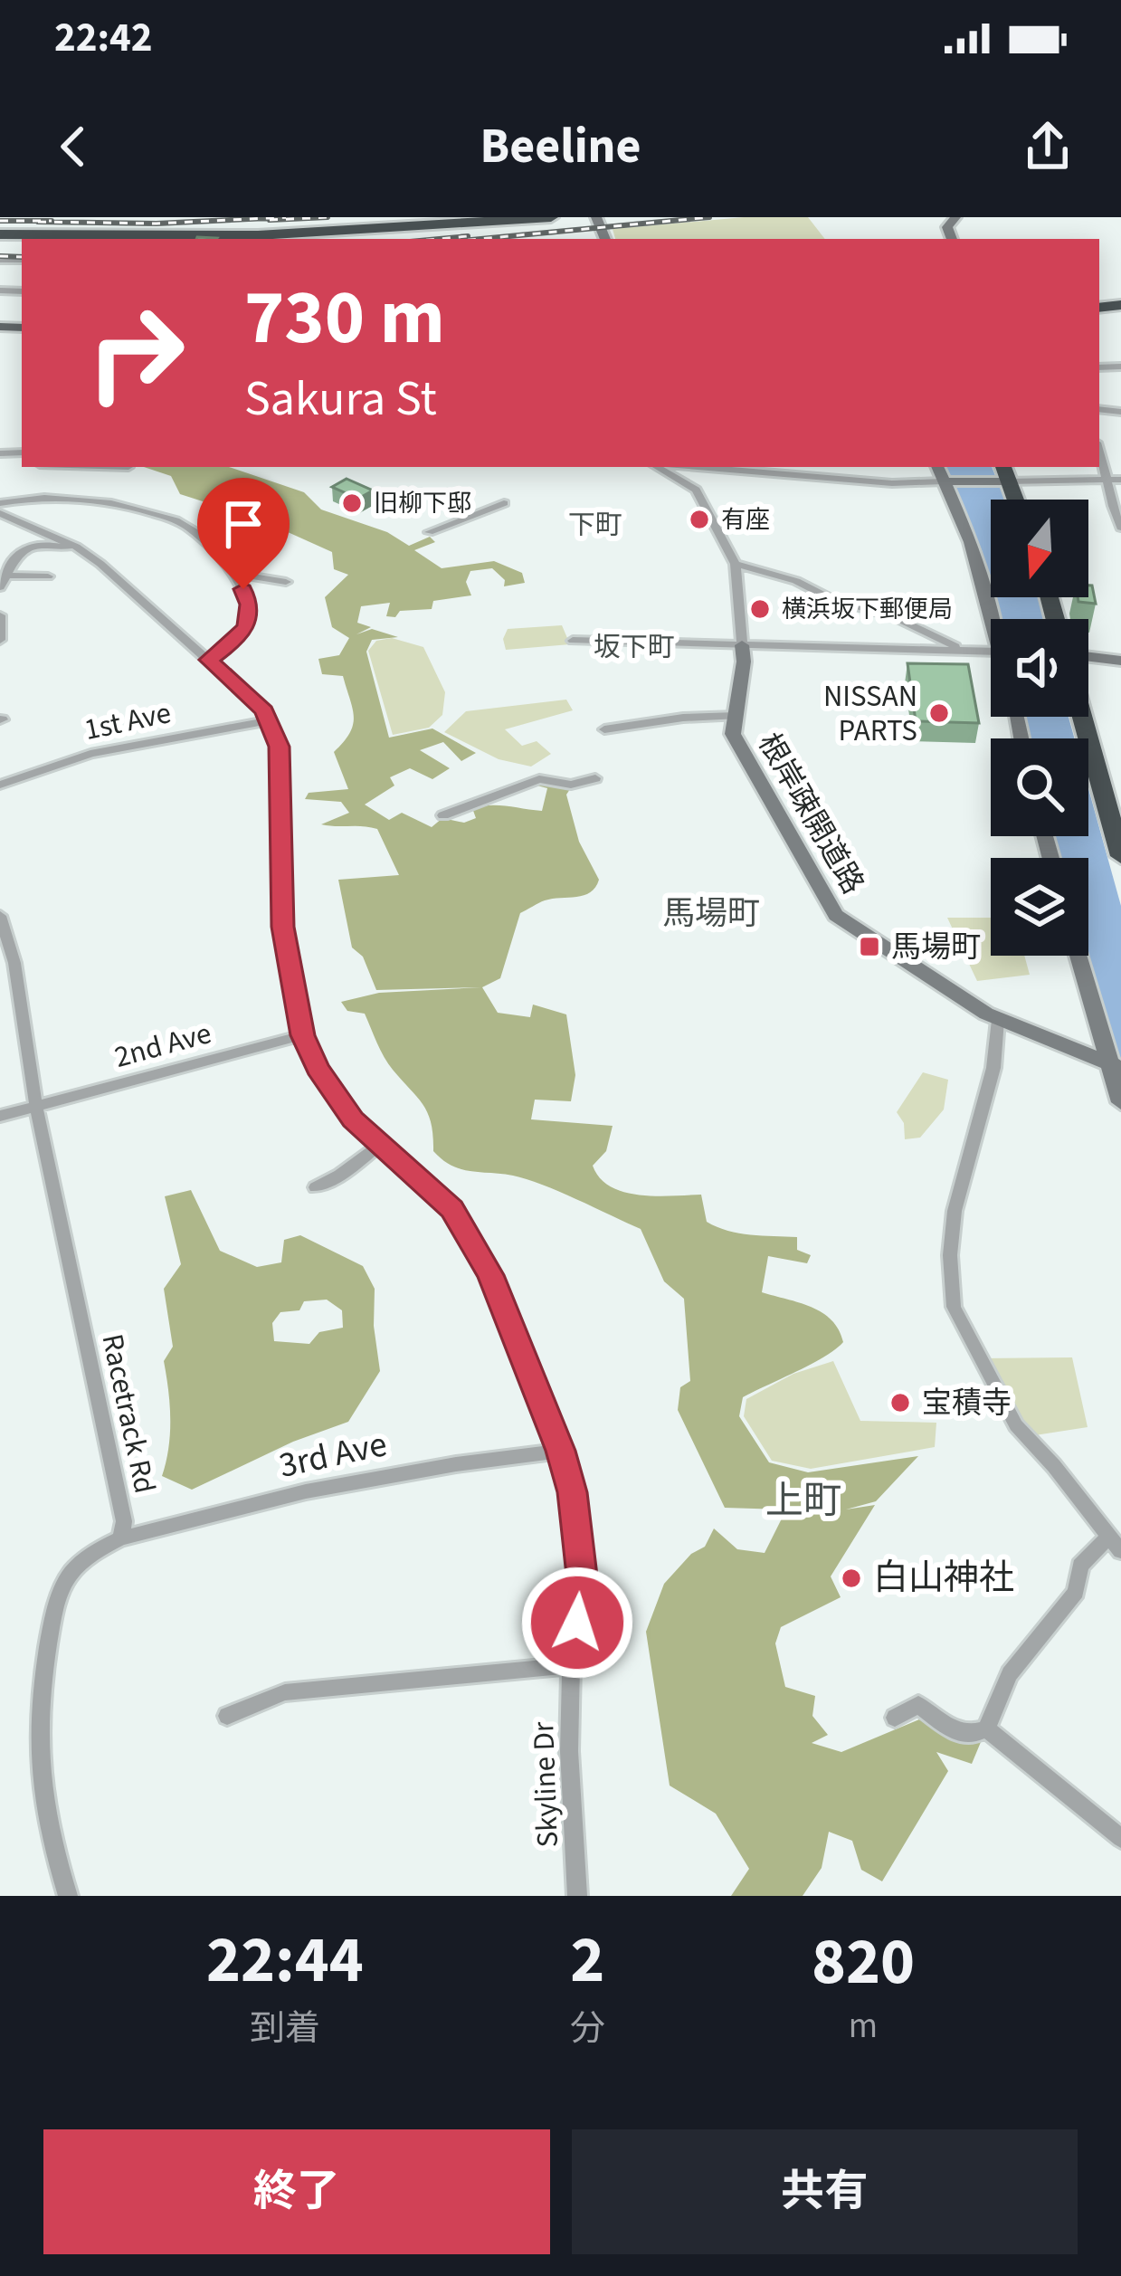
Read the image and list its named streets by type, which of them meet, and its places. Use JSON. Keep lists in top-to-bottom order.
{
  "streets": {
    "street": [
      "1st Ave",
      "根岸疎開道路",
      "2nd Ave",
      "Racetrack Rd",
      "3rd Ave",
      "Skyline Dr"
    ]
  },
  "crossings": [
    ["1st Ave", "Skyline Dr"],
    ["2nd Ave", "Racetrack Rd"],
    ["2nd Ave", "Skyline Dr"],
    ["Racetrack Rd", "3rd Ave"],
    ["3rd Ave", "Skyline Dr"]
  ],
  "districts": [
    "下町",
    "坂下町",
    "馬場町",
    "上町"
  ],
  "places": {
    "other": [
      "旧柳下邸",
      "有座",
      "横浜坂下郵便局",
      "NISSAN PARTS",
      "宝積寺",
      "白山神社"
    ],
    "transit": ["馬場町"]
  },
  "north": "bottom",
  "page": {
    "status": "22:42",
    "header": "Beeline",
    "turn": ["730 m", "Sakura St"],
    "eta": [
      "22:44",
      "到着",
      "2",
      "分",
      "820",
      "m"
    ],
    "buttons": ["終了", "共有"]
  }
}
